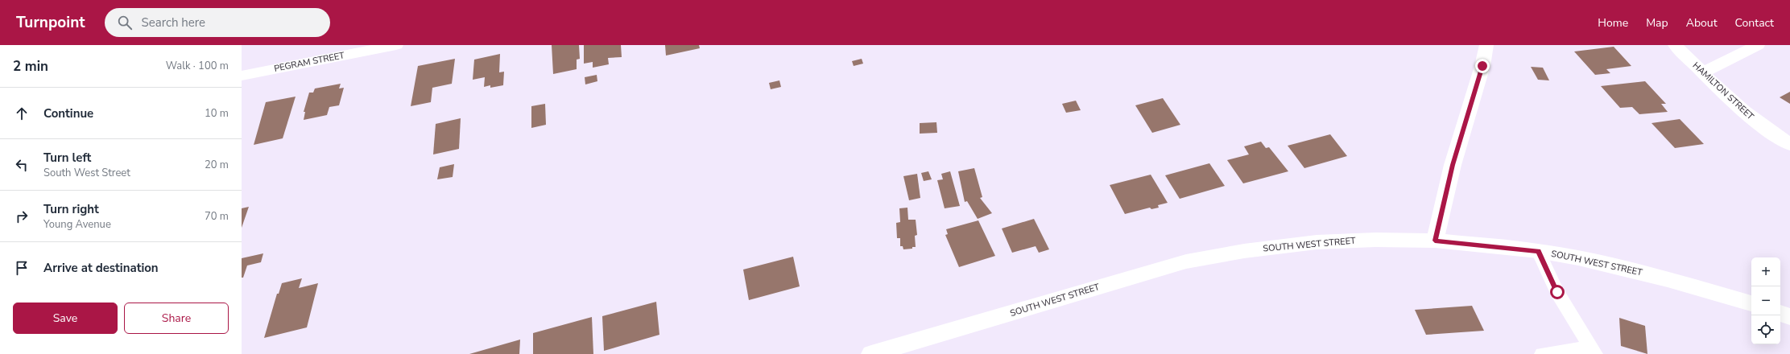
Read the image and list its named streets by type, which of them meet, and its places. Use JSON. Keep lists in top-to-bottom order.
{
  "streets": {
    "street": ["PEGRAM STREET", "HAMILTON STREET", "SOUTH WEST STREET"]
  },
  "page": {
    "header": "Turnpoint",
    "search": "Search here",
    "nav": [
      "Home",
      "Map",
      "About",
      "Contact"
    ],
    "heading": ["2 min", "Walk · 100 m"],
    "list": [
      ["Continue", "10 m"],
      ["Turn left", "South West Street", "20 m"],
      ["Turn right", "Young Avenue", "70 m"],
      "Arrive at destination"
    ],
    "map_buttons": ["+", "−"],
    "buttons": ["Save", "Share"]
  }
}
